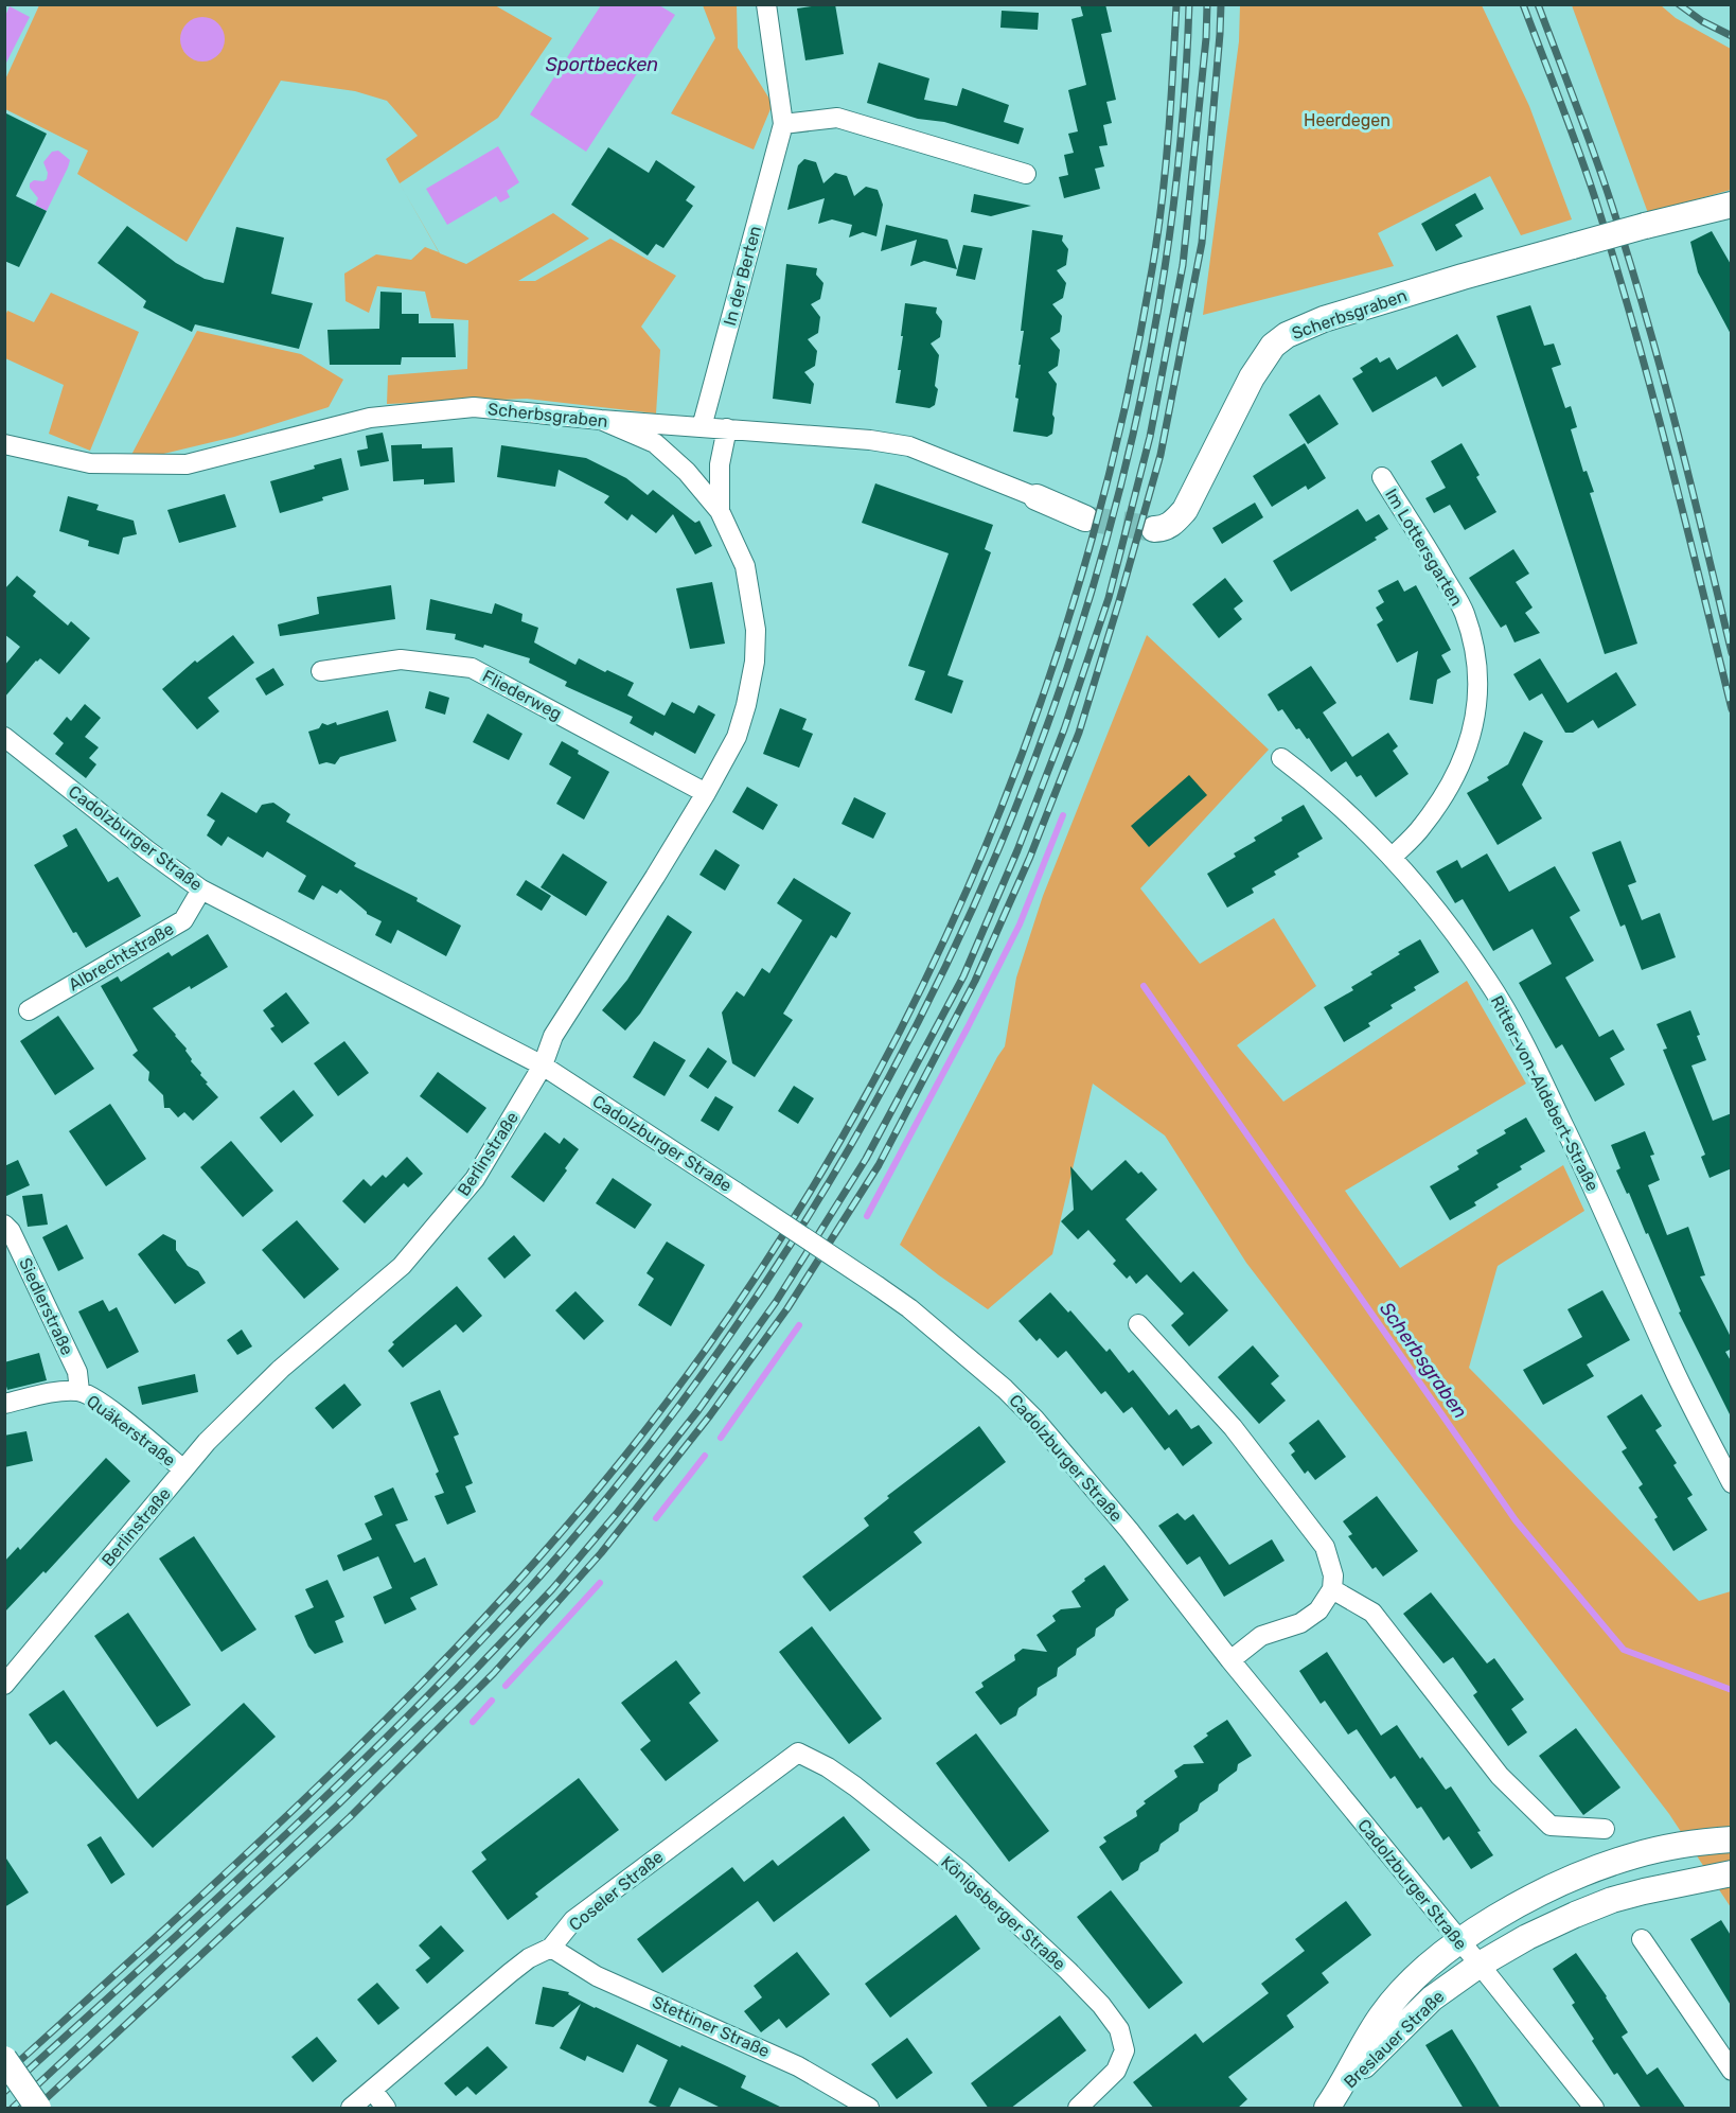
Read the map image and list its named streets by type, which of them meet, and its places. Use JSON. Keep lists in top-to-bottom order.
{
  "streets": {
    "main road": ["Scherbsgraben", "Breslauer Straße"],
    "street": [
      "In der Berten",
      "Im Lottersgarten",
      "Fliederweg",
      "Cadolzburger Straße",
      "Albrechtstraße",
      "Ritter-von-Aldebert-Straße",
      "Berlinstraße",
      "Siedlerstraße",
      "Quäkerstraße",
      "Coseler Straße",
      "Königsberger Straße",
      "Stettiner Straße"
    ]
  },
  "crossings": [
    ["In der Berten", "Scherbsgraben"],
    ["Scherbsgraben", "Berlinstraße"],
    ["Im Lottersgarten", "Ritter-von-Aldebert-Straße"],
    ["Fliederweg", "Berlinstraße"],
    ["Cadolzburger Straße", "Albrechtstraße"],
    ["Cadolzburger Straße", "Berlinstraße"],
    ["Cadolzburger Straße", "Breslauer Straße"],
    ["Berlinstraße", "Quäkerstraße"],
    ["Siedlerstraße", "Quäkerstraße"],
    ["Coseler Straße", "Königsberger Straße"],
    ["Coseler Straße", "Stettiner Straße"]
  ],
  "water": ["Sportbecken", "Scherbsgraben"],
  "parks": ["Heerdegen"]
}
